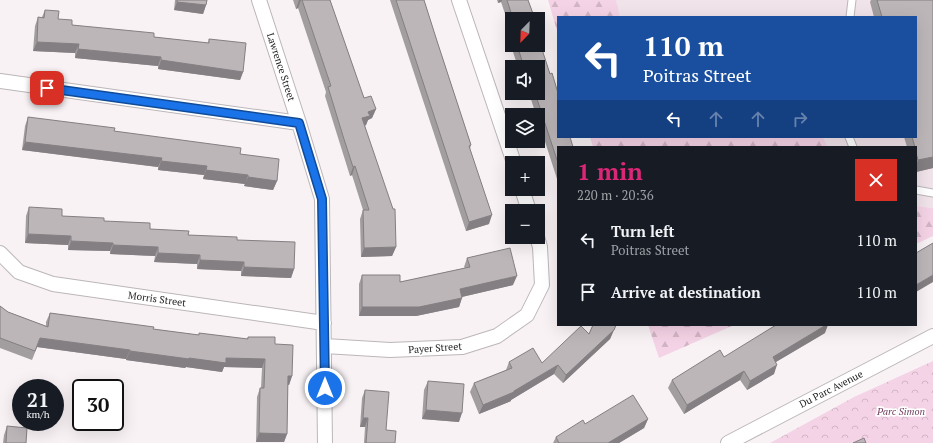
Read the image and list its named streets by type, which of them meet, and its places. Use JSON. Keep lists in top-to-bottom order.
{
  "streets": {
    "street": [
      "Lawrence Street",
      "Morris Street",
      "Payer Street",
      "Du Parc Avenue"
    ]
  },
  "crossings": [
    ["Lawrence Street", "Morris Street"],
    ["Lawrence Street", "Payer Street"]
  ],
  "parks": ["Parc Simon"],
  "north": "bottom left",
  "page": {
    "map_buttons": ["+", "−"],
    "turn": ["110 m", "Poitras Street"],
    "heading": ["1 min", "220 m · 20:36"],
    "list": [
      {
        "name": "Turn left",
        "note": "Poitras Street",
        "value": "110 m"
      },
      {
        "name": "Arrive at destination",
        "value": "110 m"
      }
    ],
    "speed": "21 km/h",
    "limit": "30"
  }
}
